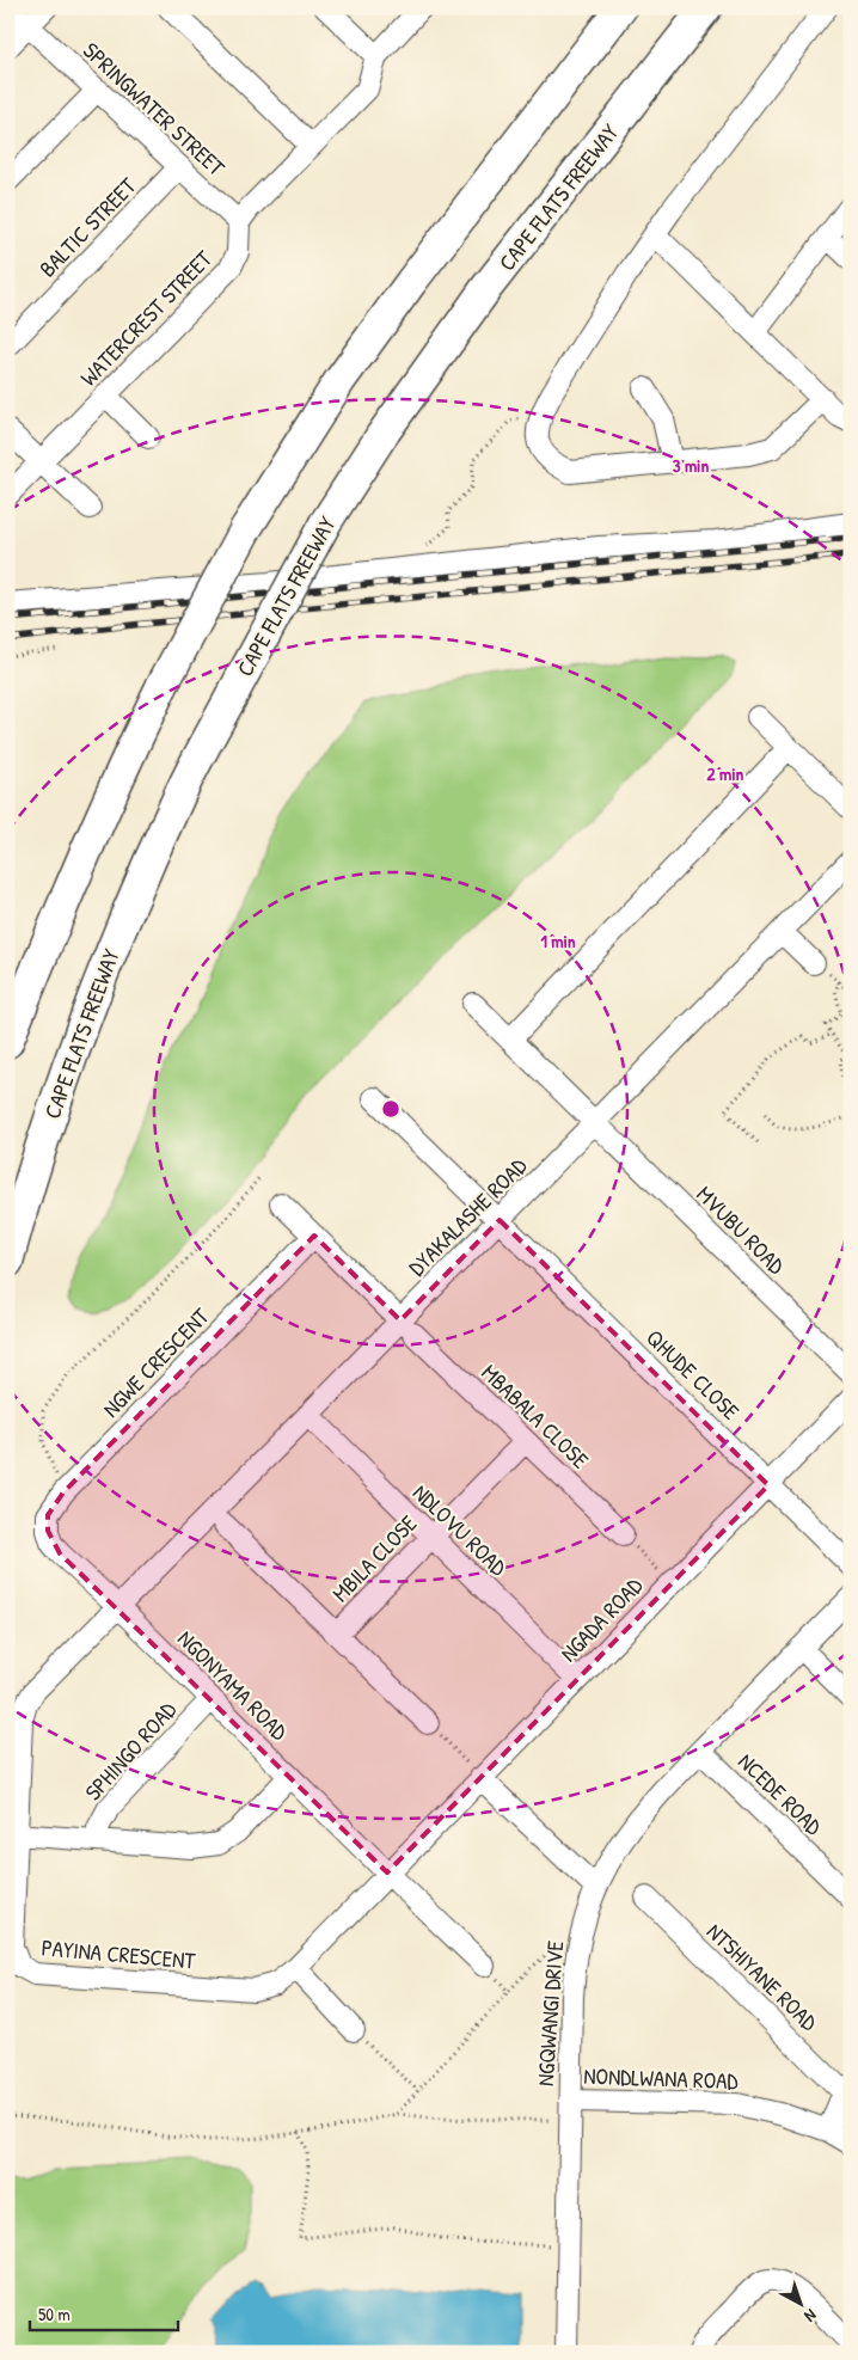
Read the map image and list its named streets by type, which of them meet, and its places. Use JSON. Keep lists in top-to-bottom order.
{
  "streets": {
    "highway": ["CAPE FLATS FREEWAY"],
    "street": [
      "SPRINGWATER STREET",
      "BALTIC STREET",
      "WATERCREST STREET",
      "DYAKALASHE ROAD",
      "MVUBU ROAD",
      "NGWE CRESCENT",
      "QHUDE CLOSE",
      "MBABALA CLOSE",
      "NDLOVU ROAD",
      "MBILA CLOSE",
      "NGADA ROAD",
      "NGONYAMA ROAD",
      "SPHINGO ROAD",
      "NCEDE ROAD",
      "PAYINA CRESCENT",
      "NTSHIYANE ROAD",
      "NGQWANGI DRIVE",
      "NONDLWANA ROAD"
    ]
  },
  "crossings": [
    ["SPRINGWATER STREET", "BALTIC STREET"],
    ["SPRINGWATER STREET", "WATERCREST STREET"],
    ["DYAKALASHE ROAD", "MVUBU ROAD"],
    ["DYAKALASHE ROAD", "QHUDE CLOSE"],
    ["DYAKALASHE ROAD", "MBABALA CLOSE"],
    ["DYAKALASHE ROAD", "NDLOVU ROAD"],
    ["DYAKALASHE ROAD", "NGONYAMA ROAD"],
    ["DYAKALASHE ROAD", "PAYINA CRESCENT"],
    ["NGWE CRESCENT", "NGONYAMA ROAD"],
    ["QHUDE CLOSE", "NGADA ROAD"],
    ["MBABALA CLOSE", "MBILA CLOSE"],
    ["NDLOVU ROAD", "MBILA CLOSE"],
    ["NDLOVU ROAD", "NGADA ROAD"],
    ["NGADA ROAD", "NGONYAMA ROAD"],
    ["NGADA ROAD", "PAYINA CRESCENT"],
    ["NGONYAMA ROAD", "SPHINGO ROAD"],
    ["NGONYAMA ROAD", "PAYINA CRESCENT"],
    ["NCEDE ROAD", "NGQWANGI DRIVE"],
    ["NGQWANGI DRIVE", "NONDLWANA ROAD"]
  ],
  "scale_bar": "50 m",
  "north": "bottom right",
  "rings": ["3 min", "2 min", "1 min"]
}
